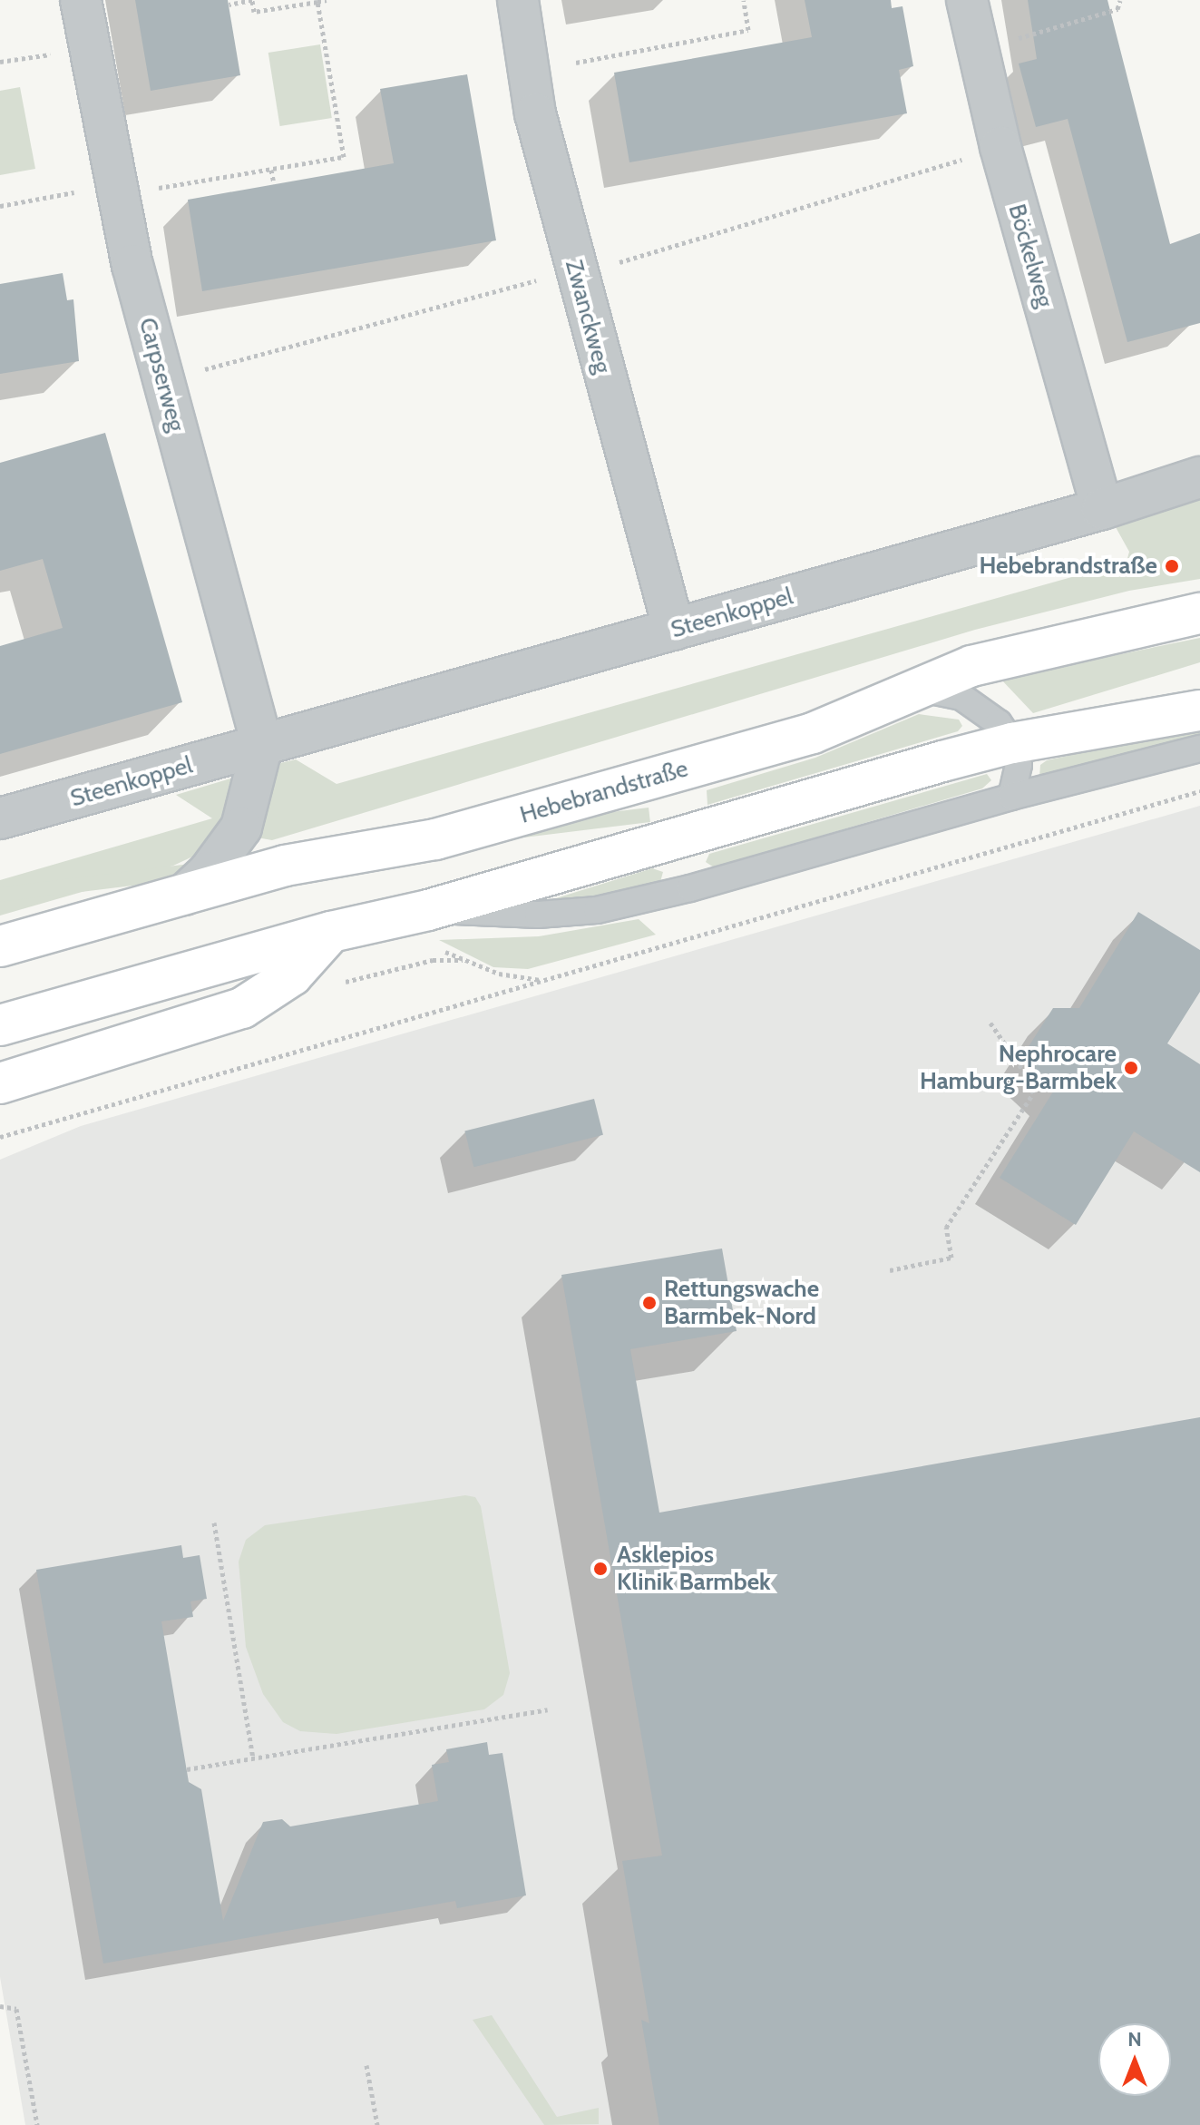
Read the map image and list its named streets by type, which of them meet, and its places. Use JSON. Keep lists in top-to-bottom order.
{
  "streets": {
    "main road": ["Hebebrandstraße"],
    "street": [
      "Böckelweg",
      "Zwanckweg",
      "Carpserweg",
      "Steenkoppel"
    ]
  },
  "crossings": [
    ["Böckelweg", "Steenkoppel"],
    ["Zwanckweg", "Steenkoppel"],
    ["Carpserweg", "Steenkoppel"]
  ],
  "places": [
    "Hebebrandstraße",
    "Nephrocare Hamburg-Barmbek",
    "Rettungswache Barmbek-Nord",
    "Asklepios Klinik Barmbek"
  ],
  "north": "top"
}
